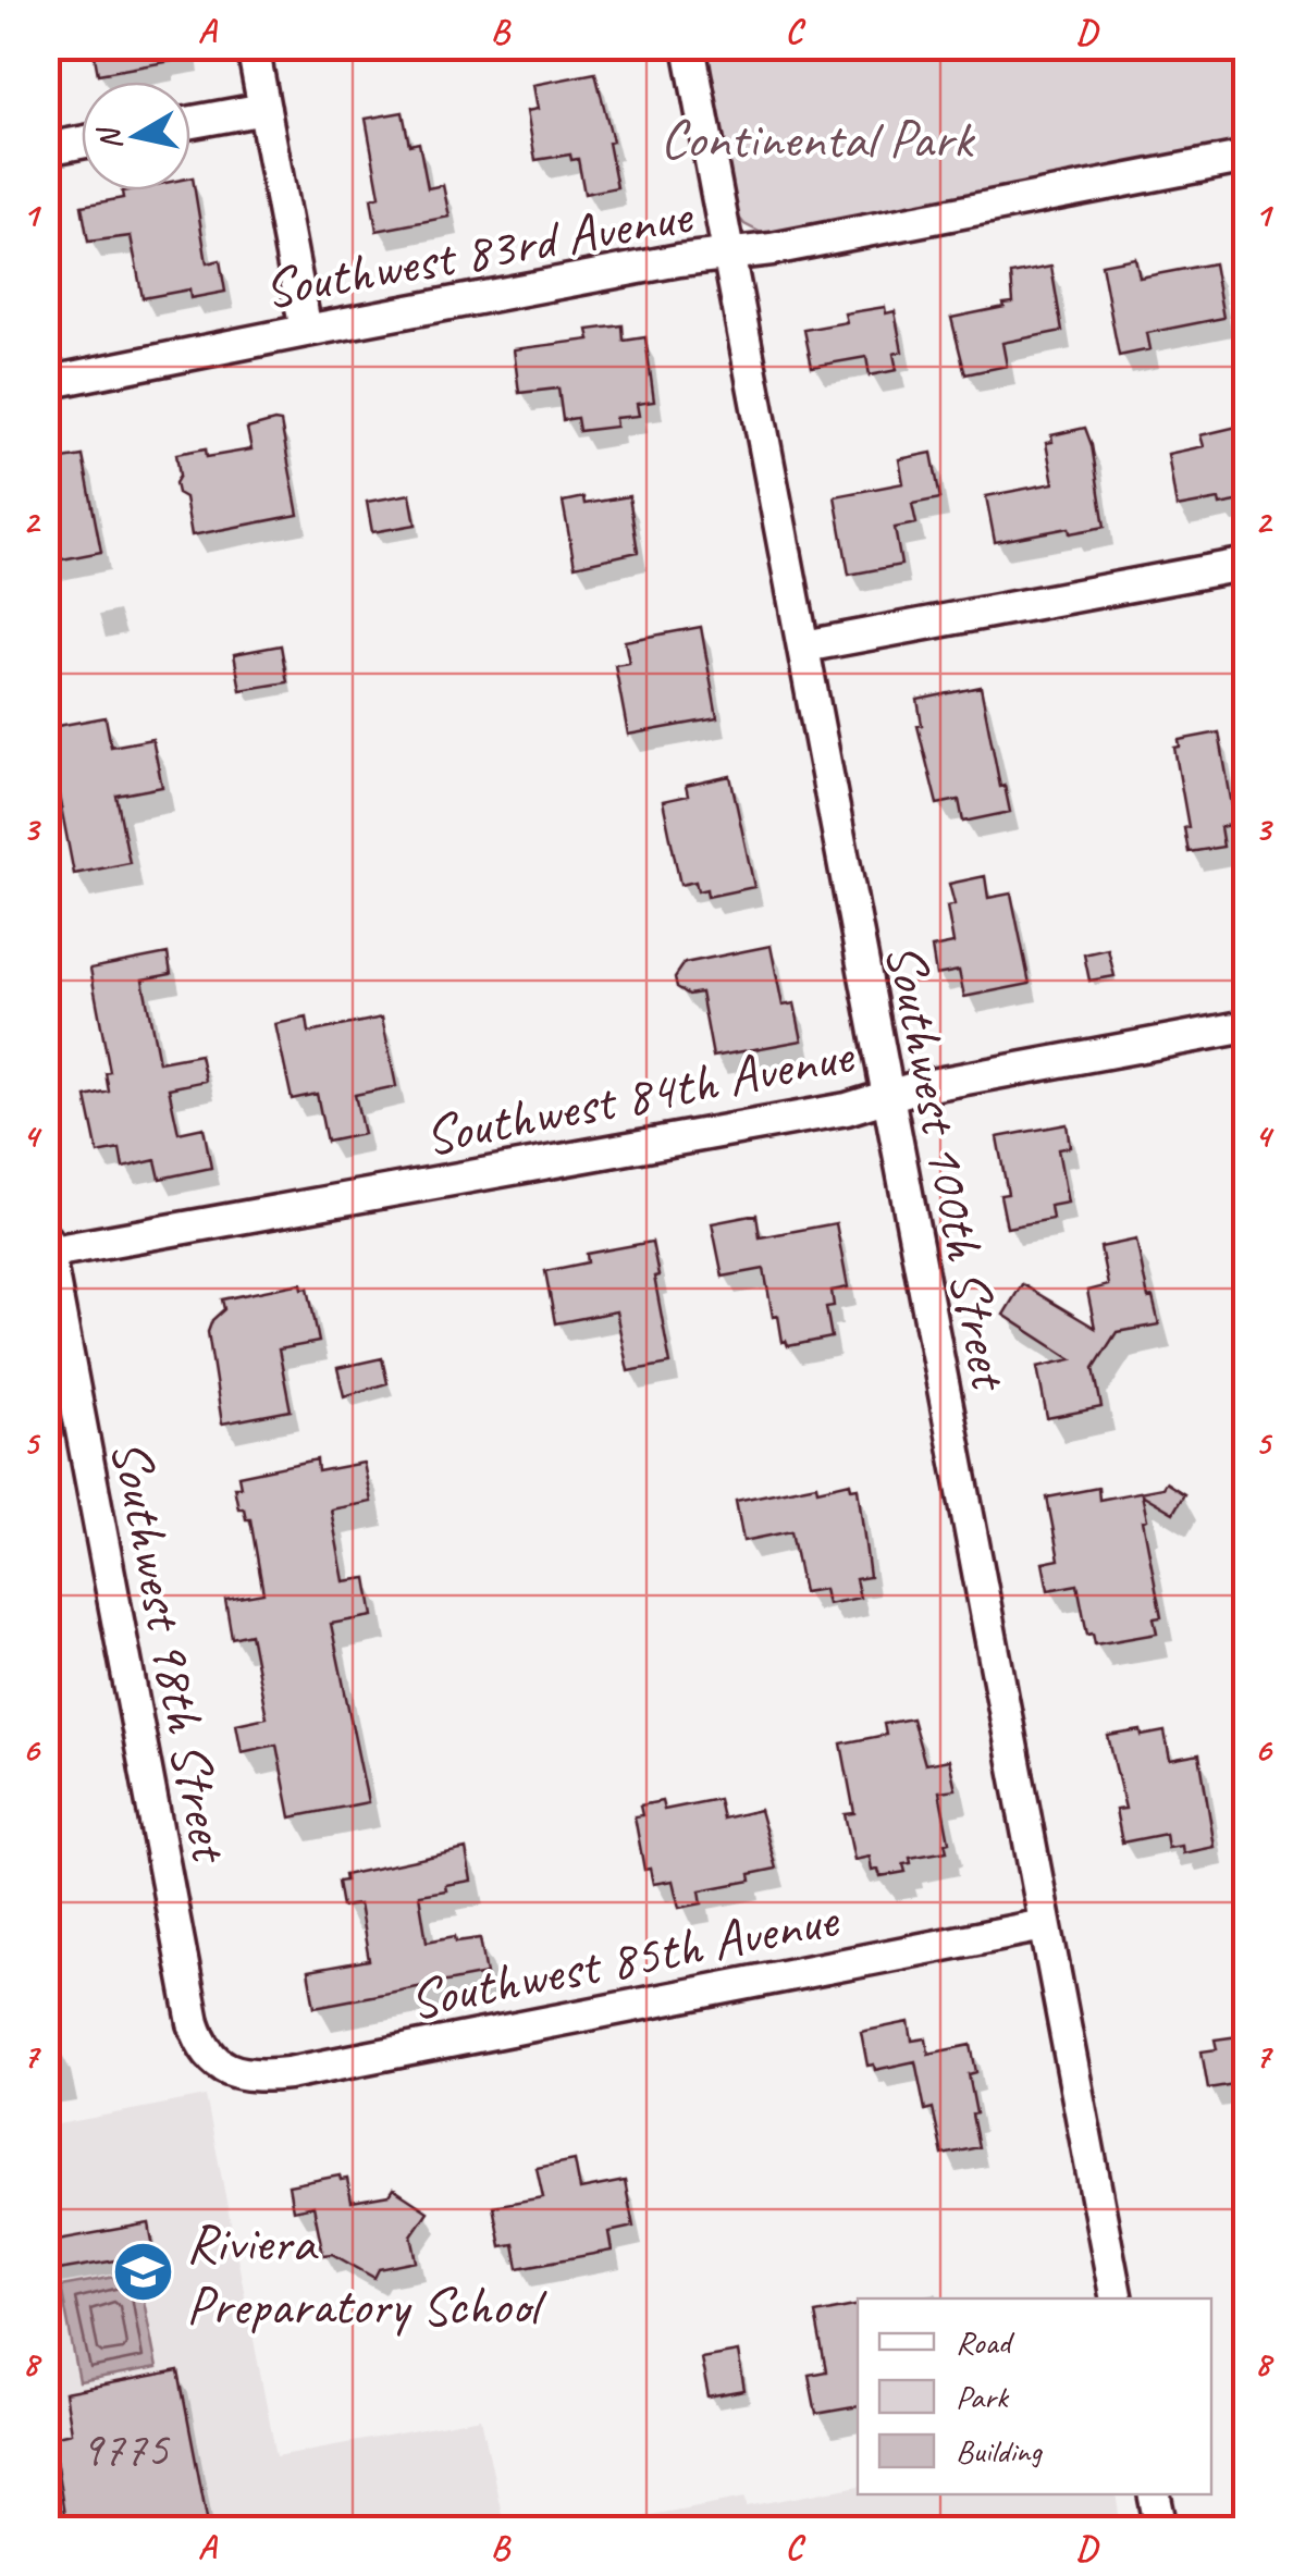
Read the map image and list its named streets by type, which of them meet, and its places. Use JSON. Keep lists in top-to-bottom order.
{
  "streets": {
    "street": [
      "Southwest 83rd Avenue",
      "Southwest 84th Avenue",
      "Southwest 100th Street",
      "Southwest 98th Street",
      "Southwest 85th Avenue"
    ]
  },
  "crossings": [
    ["Southwest 83rd Avenue", "Southwest 100th Street"],
    ["Southwest 84th Avenue", "Southwest 100th Street"],
    ["Southwest 84th Avenue", "Southwest 98th Street"],
    ["Southwest 100th Street", "Southwest 85th Avenue"],
    ["Southwest 98th Street", "Southwest 85th Avenue"]
  ],
  "parks": ["Continental Park"],
  "places": {
    "school or university": ["Riviera Preparatory School"]
  },
  "house_numbers": ["9775"],
  "legend": ["Road", "Park", "Building"],
  "north": "left",
  "grid": {
    "columns": [
      "A",
      "B",
      "C",
      "D"
    ],
    "rows": [
      "1",
      "2",
      "3",
      "4",
      "5",
      "6",
      "7",
      "8"
    ]
  }
}
